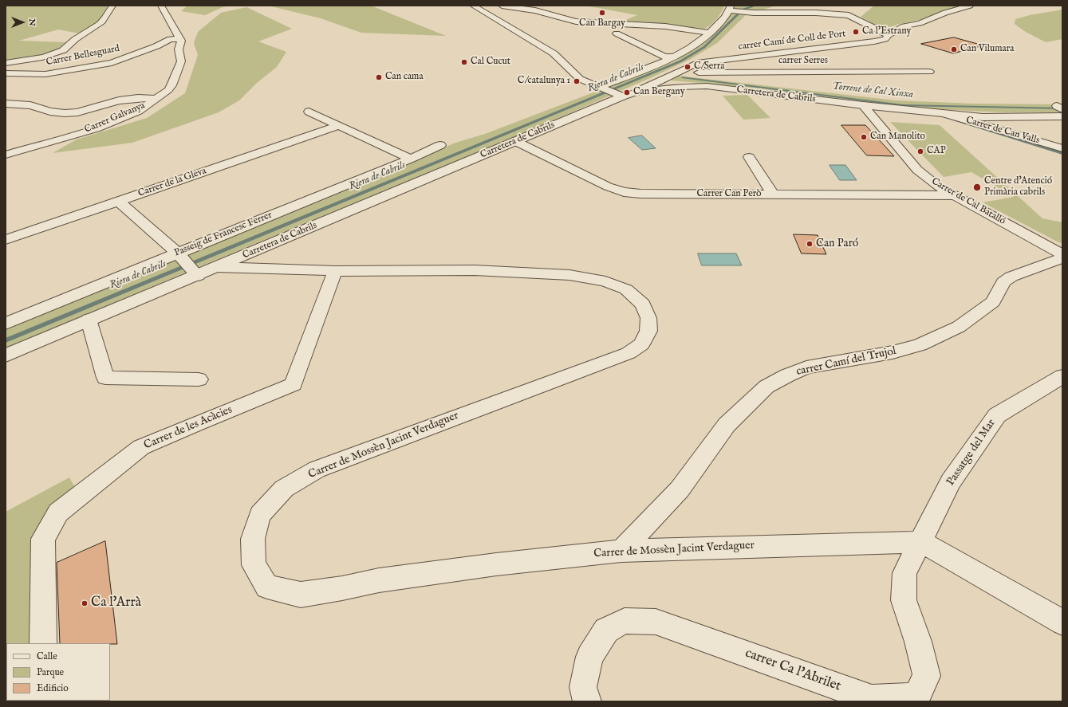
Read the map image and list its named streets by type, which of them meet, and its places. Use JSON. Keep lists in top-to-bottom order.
{
  "streets": {
    "street": [
      "carrer Camí de Coll de Port",
      "Carrer Bellesguard",
      "carrer Serres",
      "Carretera de Cabrils",
      "Carrer Galvanya",
      "Carrer de Can Valls",
      "Carrer de la Gleva",
      "Carrer Can Però",
      "Carrer de Cal Batalló",
      "Passeig de Francesc Ferrer",
      "carrer Camí del Trujol",
      "Carrer de les Acàcies",
      "Carrer de Mossèn Jacint Verdaguer",
      "Passatge del Mar",
      "carrer Ca l'Abrilet"
    ]
  },
  "crossings": [
    ["carrer Camí de Coll de Port", "carrer Serres"],
    ["carrer Camí de Coll de Port", "Carretera de Cabrils"],
    ["Carrer Bellesguard", "Carrer Galvanya"],
    ["Carretera de Cabrils", "Carrer de Can Valls"],
    ["Carretera de Cabrils", "Carrer Can Però"],
    ["Carretera de Cabrils", "Carrer de Cal Batalló"],
    ["Carretera de Cabrils", "Carrer de Mossèn Jacint Verdaguer"],
    ["Carrer Can Però", "Carrer de Cal Batalló"],
    ["carrer Camí del Trujol", "Carrer de Mossèn Jacint Verdaguer"],
    ["Carrer de les Acàcies", "Carrer de Mossèn Jacint Verdaguer"],
    ["Carrer de Mossèn Jacint Verdaguer", "Passatge del Mar"],
    ["Carrer de Mossèn Jacint Verdaguer", "carrer Ca l'Abrilet"],
    ["Passatge del Mar", "carrer Ca l'Abrilet"]
  ],
  "water": ["Riera de Cabrils", "Torrent de Cal Xinxa"],
  "places": [
    "Can Bargay",
    "Ca l'Estrany",
    "Can Vilumara",
    "Cal Cucut",
    "C/Serra",
    "Can cama",
    "C/catalunya 1",
    "Can Bergany",
    "Can Manolito",
    "CAP",
    "Centre d'Atenció Primària cabrils",
    "Can Paró",
    "Ca l'Arrà"
  ],
  "legend": ["Calle", "Parque", "Edificio"],
  "north": "right"
}
